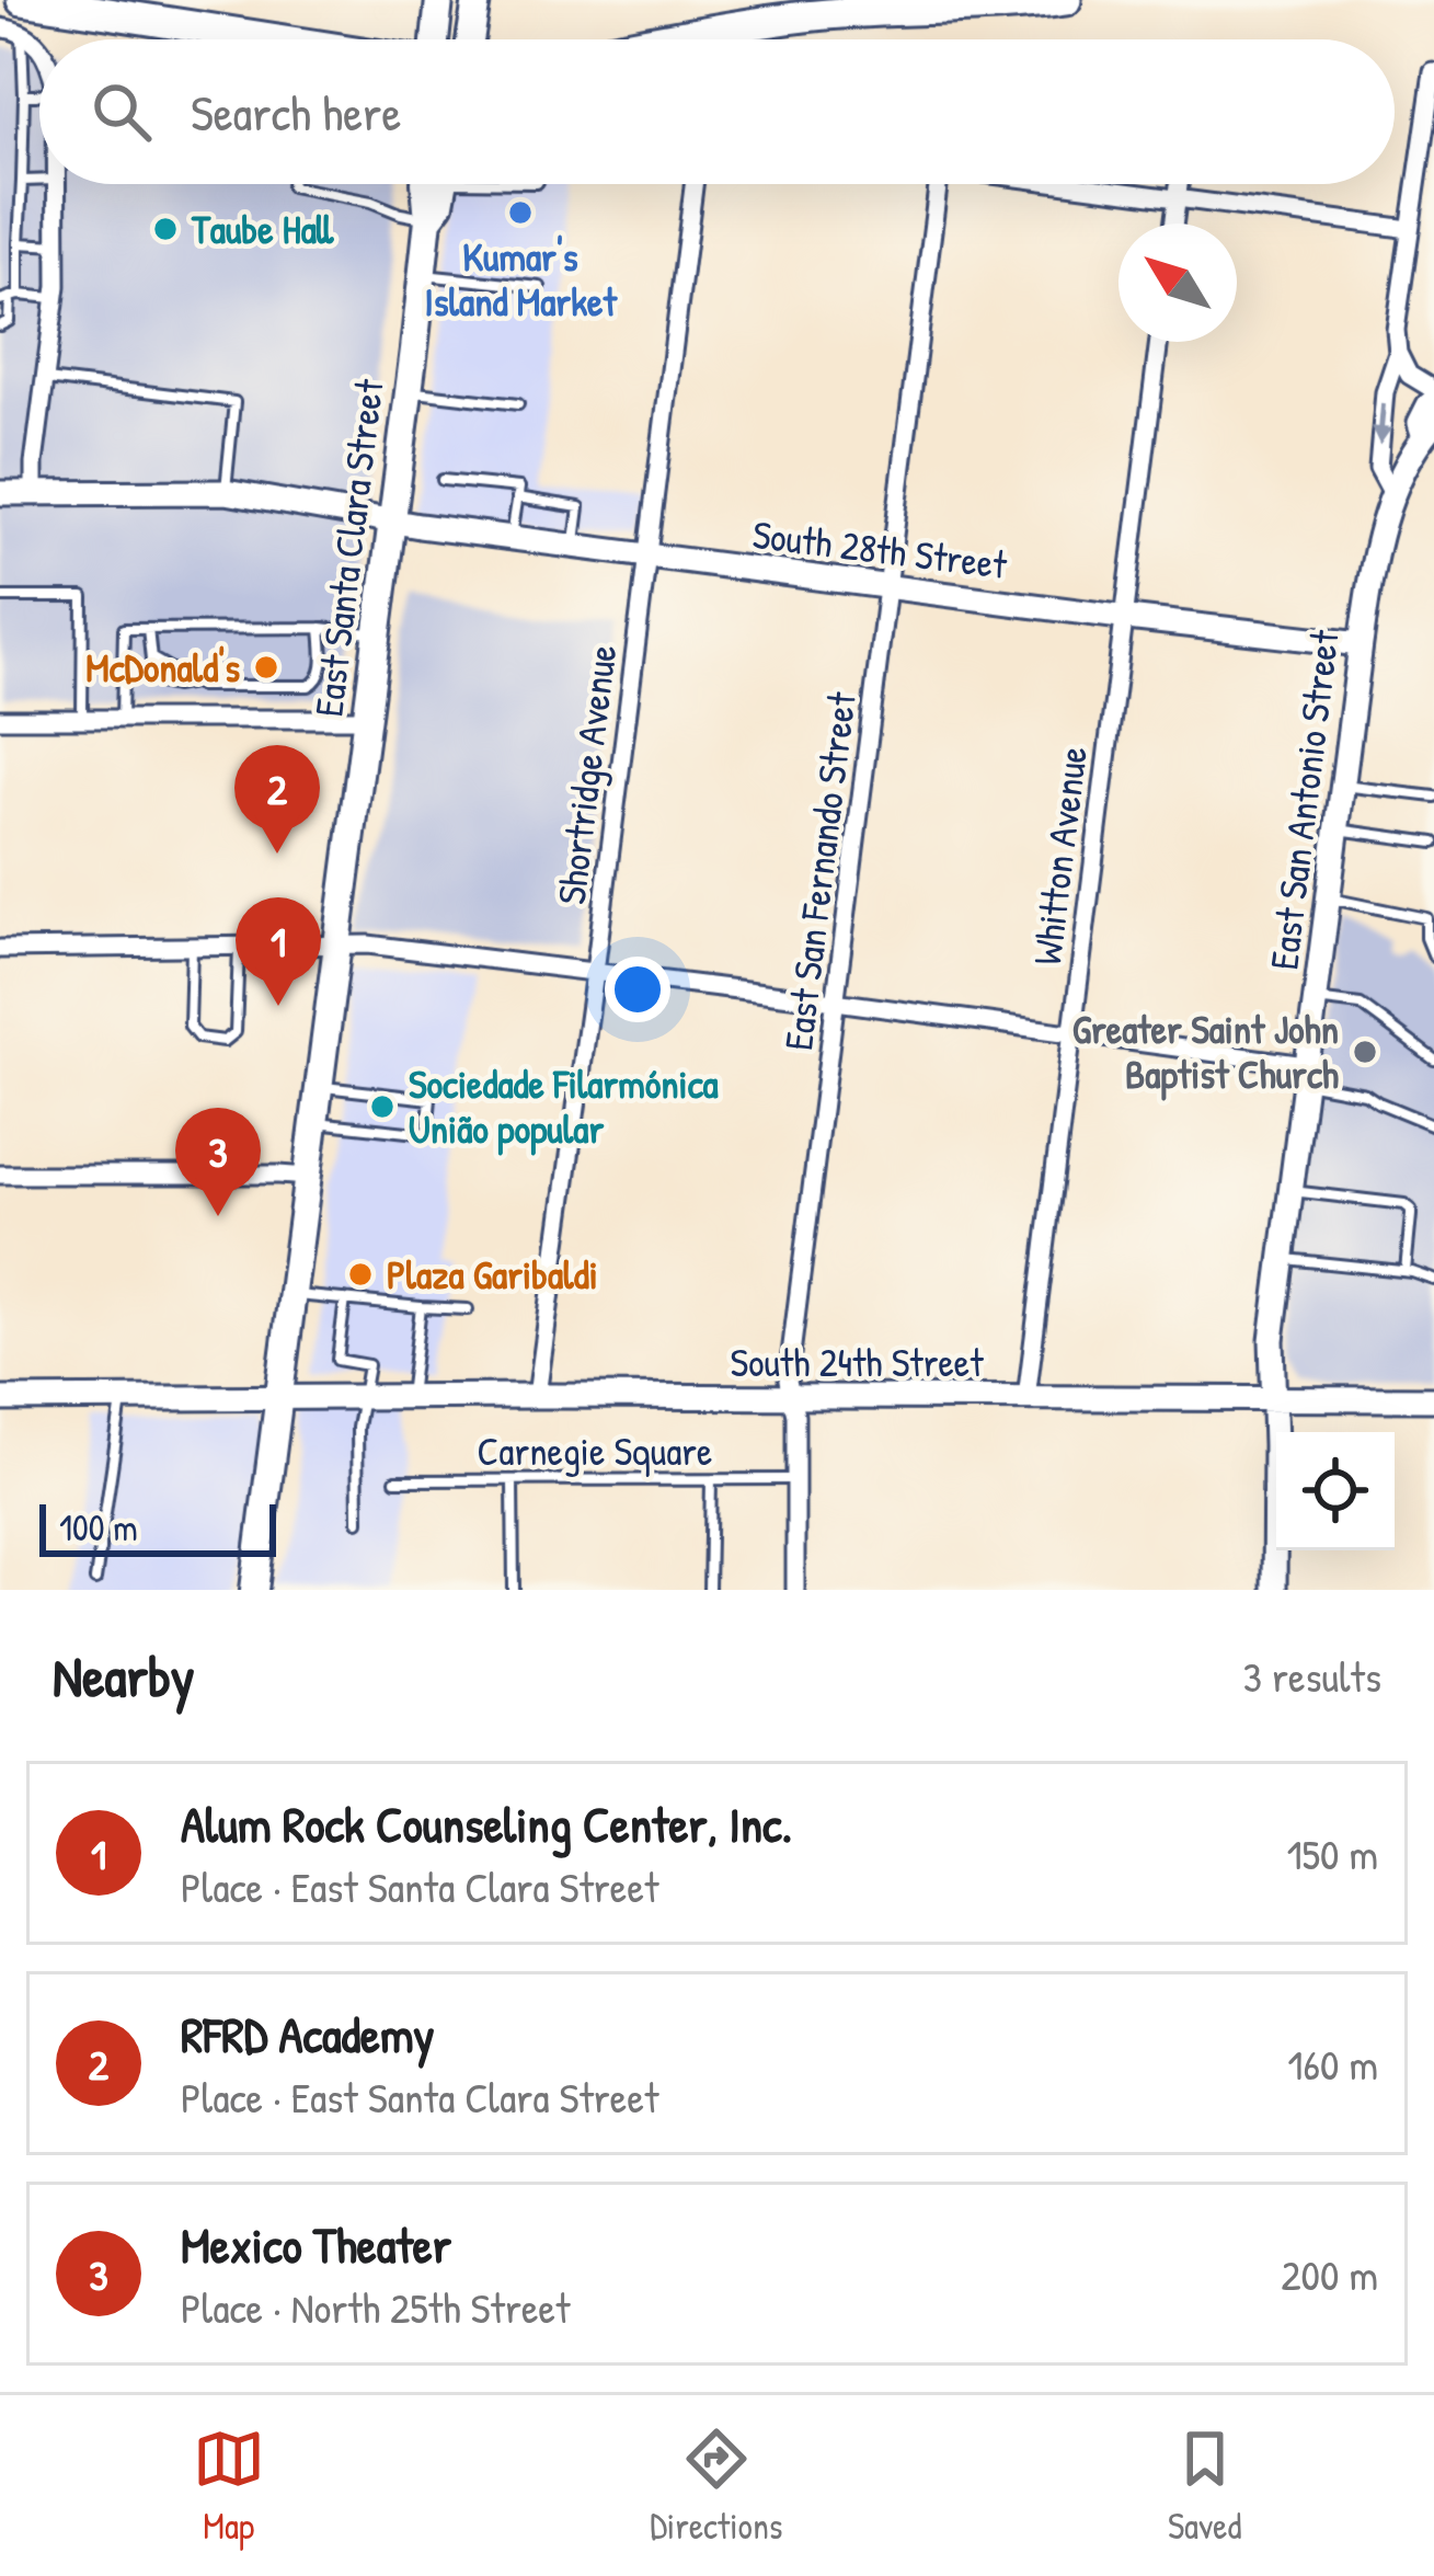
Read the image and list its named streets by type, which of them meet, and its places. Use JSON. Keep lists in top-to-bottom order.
{
  "streets": {
    "main road": ["East Santa Clara Street"],
    "street": [
      "South 28th Street",
      "Shortridge Avenue",
      "East San Antonio Street",
      "Whitton Avenue",
      "East San Fernando Street",
      "South 24th Street"
    ],
    "lane": ["Carnegie Square"]
  },
  "crossings": [
    ["East Santa Clara Street", "South 28th Street"],
    ["East Santa Clara Street", "South 24th Street"],
    ["South 28th Street", "Shortridge Avenue"],
    ["South 28th Street", "East San Antonio Street"],
    ["South 28th Street", "Whitton Avenue"],
    ["South 28th Street", "East San Fernando Street"],
    ["Shortridge Avenue", "South 24th Street"],
    ["East San Antonio Street", "South 24th Street"],
    ["Whitton Avenue", "South 24th Street"],
    ["East San Fernando Street", "South 24th Street"],
    ["East San Fernando Street", "Carnegie Square"]
  ],
  "places": [
    "Kumar's Island Market",
    "Taube Hall",
    "McDonald's",
    "Greater Saint John Baptist Church",
    "Sociedade Filarmónica União popular",
    "Plaza Garibaldi"
  ],
  "scale_bar": "100 m",
  "north": "top left",
  "page": {
    "search": "Search here",
    "pins": ["2", "1", "3"],
    "scale": "100 m",
    "heading": ["Nearby", "3 results"],
    "list": [
      {
        "mark": "1",
        "name": "Alum Rock Counseling Center, Inc.",
        "note": "Place · East Santa Clara Street",
        "value": "150 m"
      },
      {
        "mark": "2",
        "name": "RFRD Academy",
        "note": "Place · East Santa Clara Street",
        "value": "160 m"
      },
      {
        "mark": "3",
        "name": "Mexico Theater",
        "note": "Place · North 25th Street",
        "value": "200 m"
      }
    ],
    "nav": ["Map", "Directions", "Saved"]
  }
}
